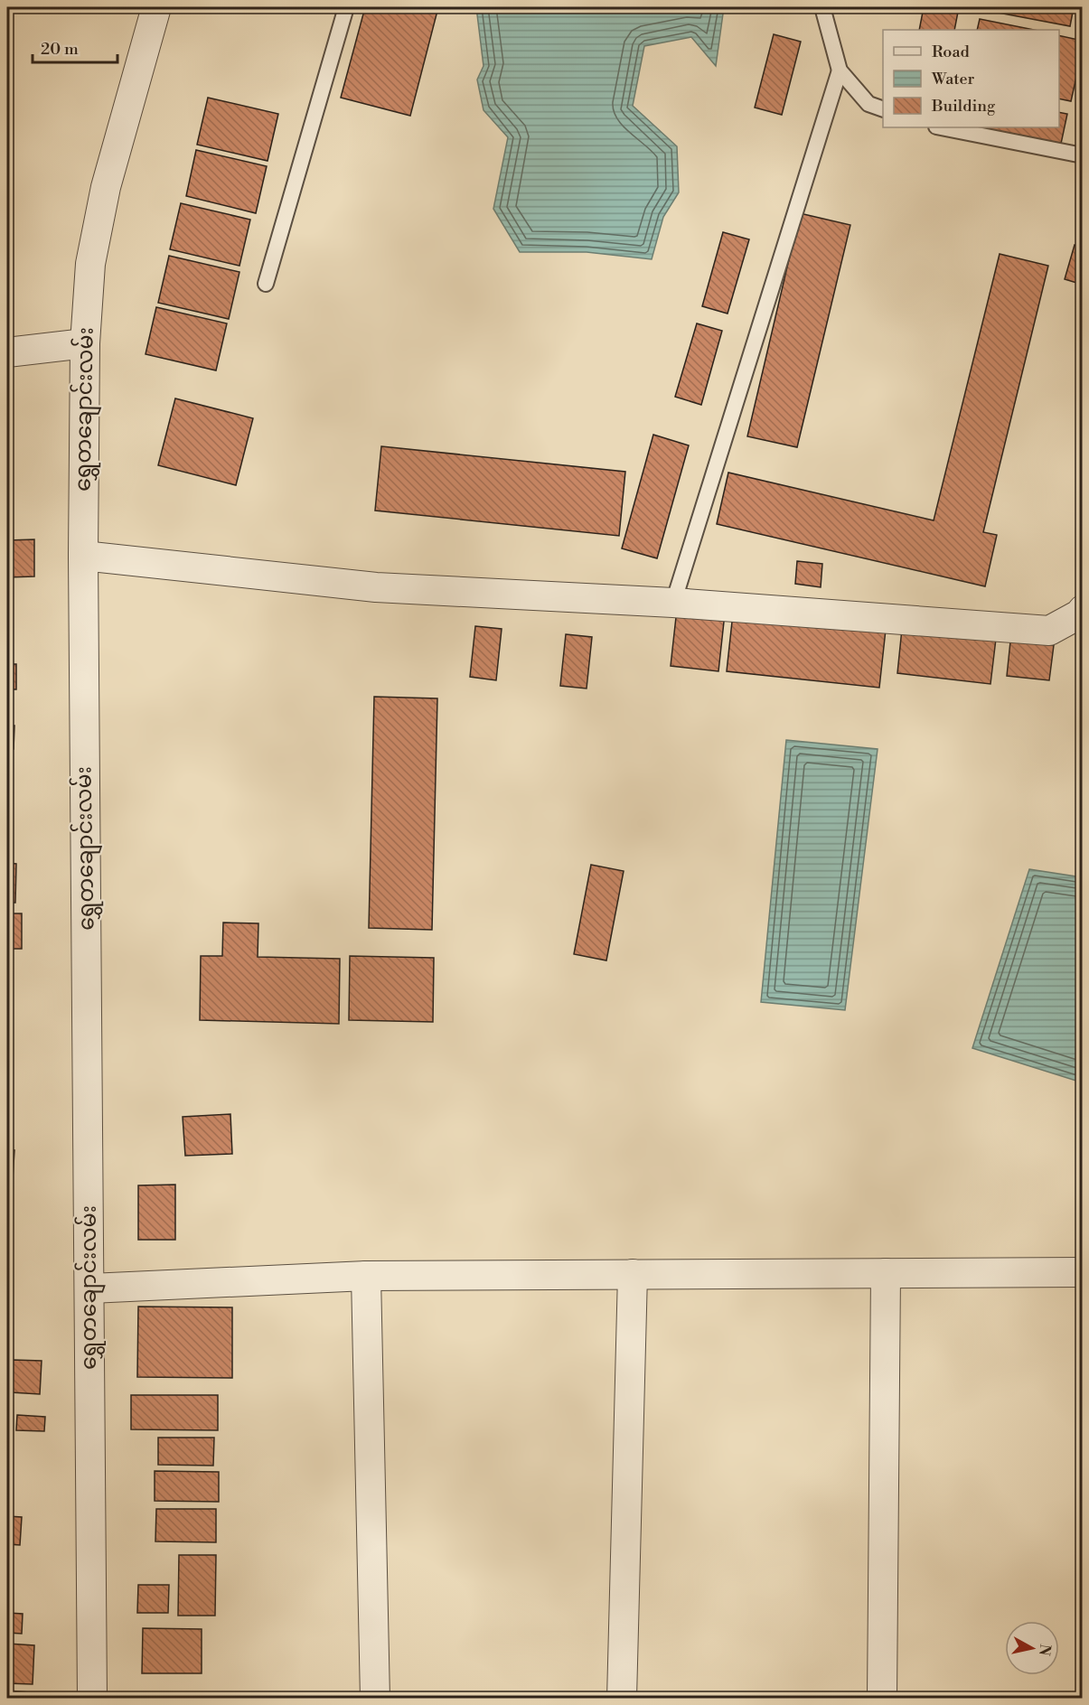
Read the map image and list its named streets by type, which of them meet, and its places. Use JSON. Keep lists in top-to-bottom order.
{
  "streets": {
    "street": ["ရွှေတချောင်းလမ်း"]
  },
  "legend": ["Road", "Water", "Building"],
  "scale_bar": "20 m",
  "north": "right"
}
